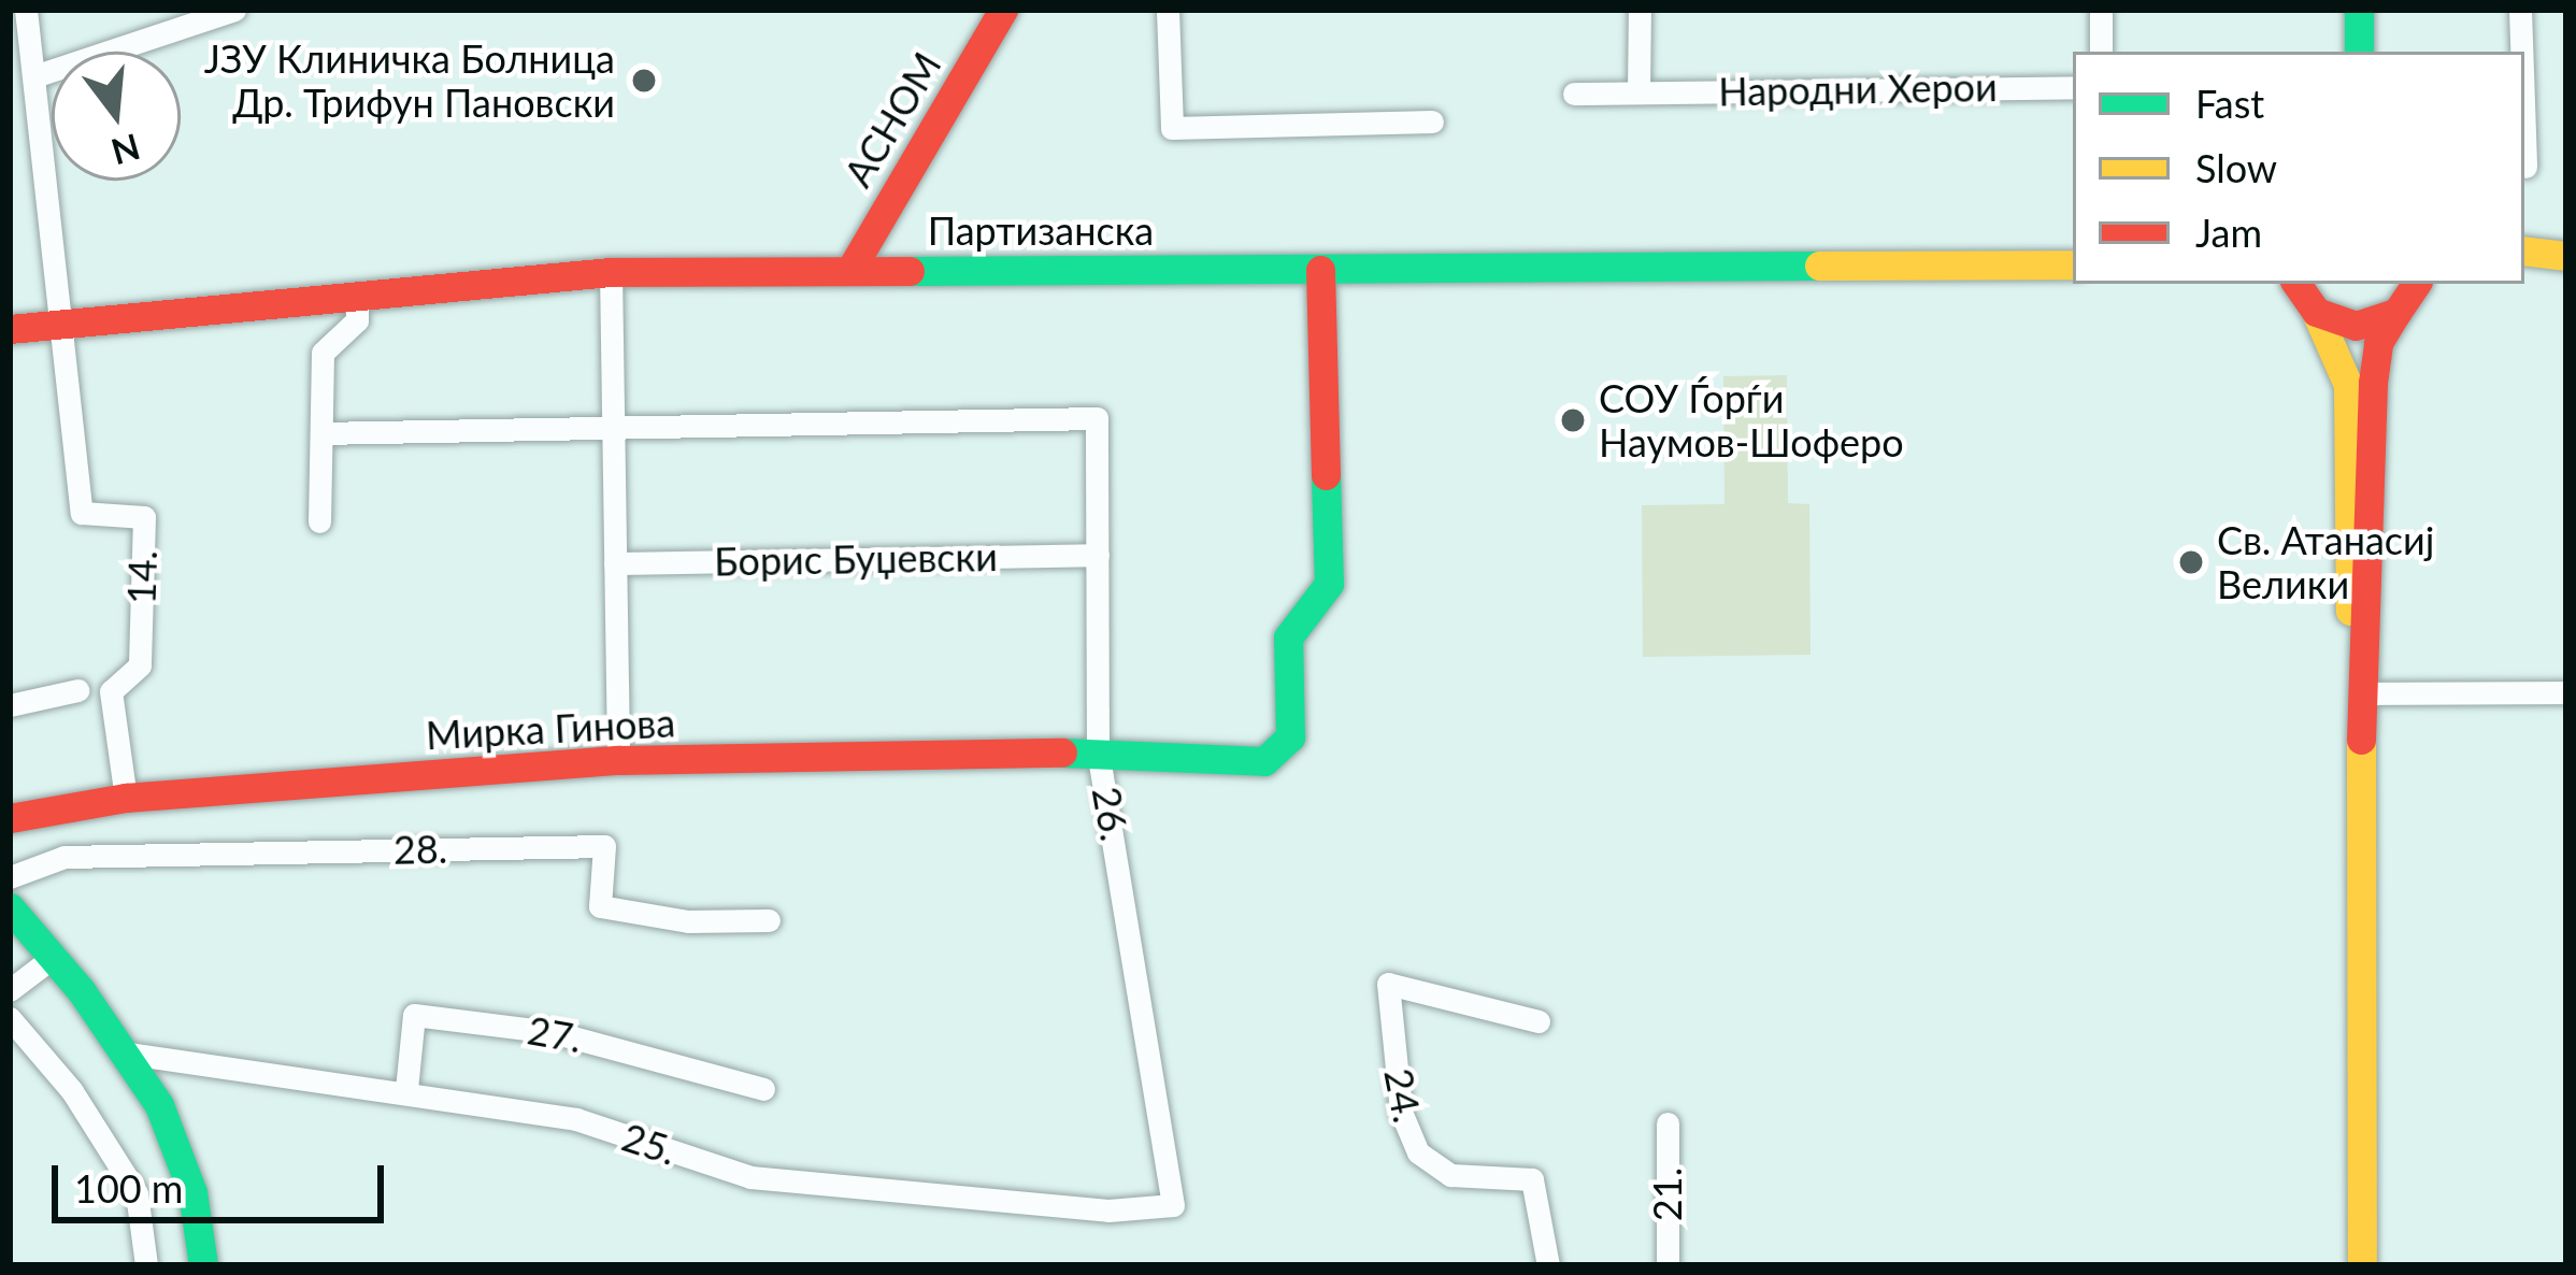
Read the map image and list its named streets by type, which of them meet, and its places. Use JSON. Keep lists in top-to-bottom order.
{
  "streets": {
    "street": [
      "Народни Херои",
      "АСНОМ",
      "Партизанска",
      "Борис Буџевски",
      "14.",
      "Мирка Гинова",
      "26.",
      "28.",
      "27.",
      "24.",
      "25.",
      "21."
    ]
  },
  "crossings": [
    ["АСНОМ", "Партизанска"],
    ["Партизанска", "14."],
    ["Партизанска", "Мирка Гинова"],
    ["Борис Буџевски", "26."],
    ["14.", "Мирка Гинова"],
    ["Мирка Гинова", "26."],
    ["26.", "25."],
    ["27.", "25."]
  ],
  "places": ["ЈЗУ Клиничка Болница Др. Трифун Пановски", "СОУ Ѓорѓи Наумов-Шоферо", "Св. Атанасиј Велики"],
  "legend": ["Fast", "Slow", "Jam"],
  "scale_bar": "100 m",
  "north": "bottom"
}
